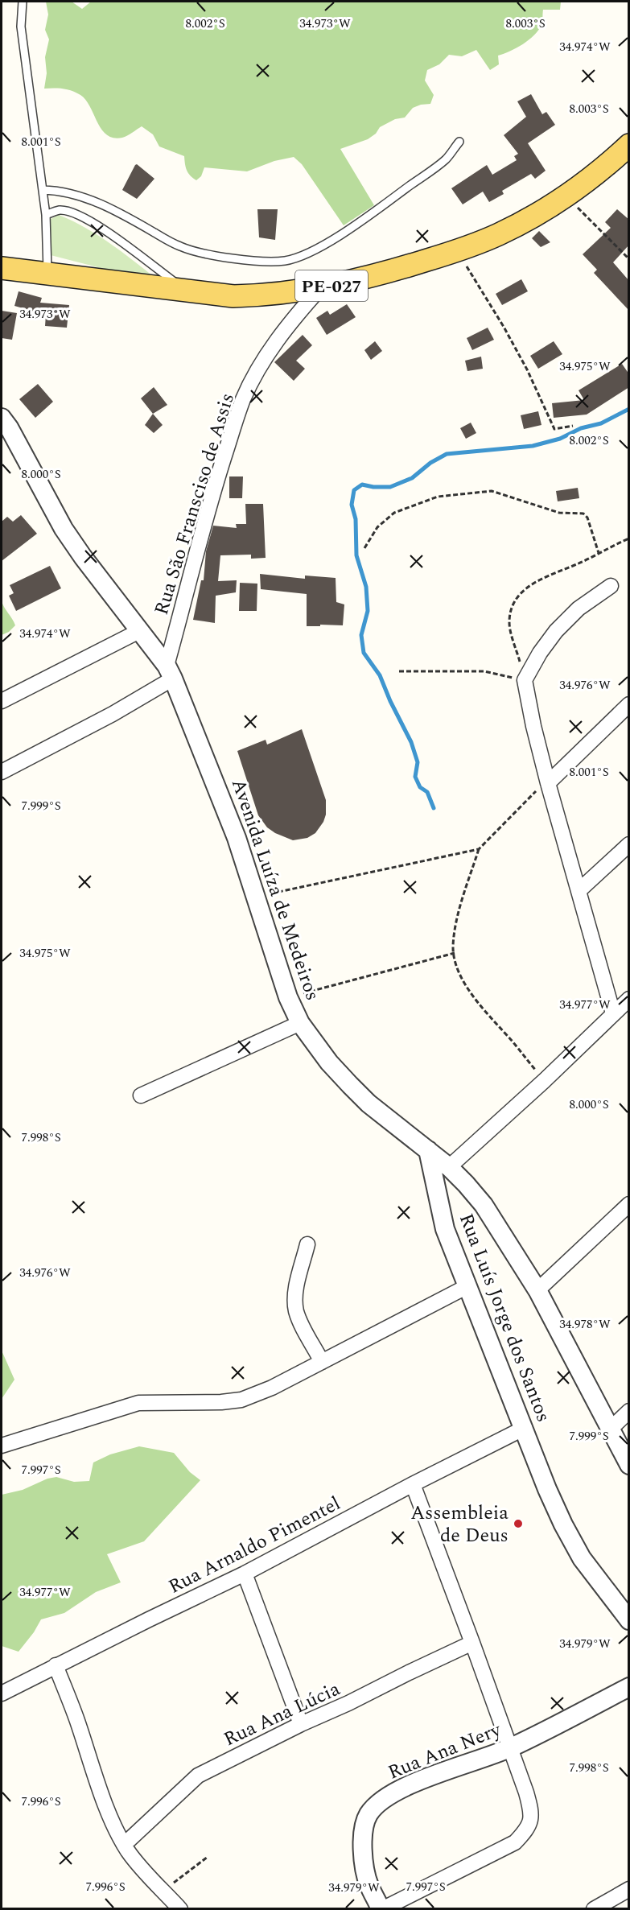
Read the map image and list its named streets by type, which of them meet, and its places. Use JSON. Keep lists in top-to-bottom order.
{
  "streets": {
    "main road": ["PE-027"],
    "street": [
      "Rua São Fransciso de Assis",
      "Avenida Luíza de Medeiros",
      "Rua Luís Jorge dos Santos",
      "Rua Arnaldo Pimentel",
      "Rua Ana Lúcia",
      "Rua Ana Nery"
    ]
  },
  "crossings": [
    ["PE-027", "Rua São Fransciso de Assis"],
    ["Rua São Fransciso de Assis", "Avenida Luíza de Medeiros"],
    ["Avenida Luíza de Medeiros", "Rua Luís Jorge dos Santos"],
    ["Rua Luís Jorge dos Santos", "Rua Arnaldo Pimentel"]
  ],
  "places": ["Assembleia de Deus"],
  "coordinates": [
    "34.973°W",
    "8.002°S",
    "8.003°S",
    "34.974°W",
    "8.001°S",
    "34.975°W",
    "8.000°S",
    "34.976°W",
    "7.999°S",
    "34.977°W",
    "7.998°S",
    "34.978°W",
    "7.997°S",
    "34.979°W",
    "7.996°S"
  ]
}
